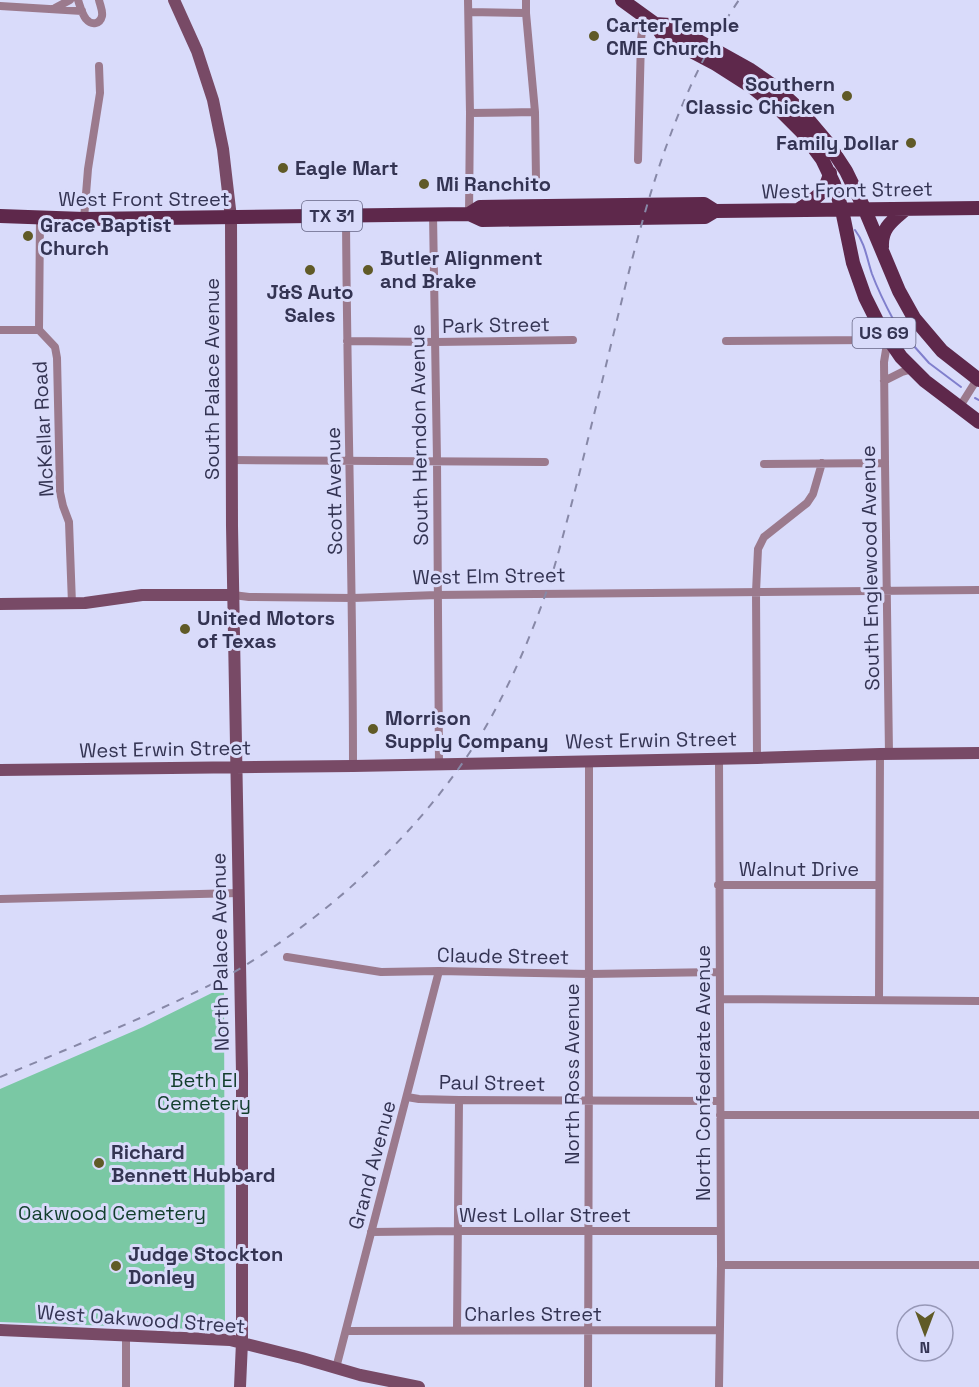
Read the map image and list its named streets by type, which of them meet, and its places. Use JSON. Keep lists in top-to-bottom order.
{
  "streets": {
    "main road": [
      "West Front Street",
      "TX 31",
      "US 69",
      "South Palace Avenue",
      "West Elm Street",
      "West Erwin Street",
      "North Palace Avenue",
      "West Oakwood Street"
    ],
    "street": [
      "Park Street",
      "McKellar Road",
      "South Herndon Avenue",
      "Scott Avenue",
      "South Englewood Avenue",
      "Walnut Drive",
      "Claude Street",
      "North Confederate Avenue",
      "North Ross Avenue",
      "Paul Street",
      "Grand Avenue",
      "West Lollar Street",
      "Charles Street"
    ]
  },
  "crossings": [
    ["West Front Street", "US 69"],
    ["West Front Street", "South Palace Avenue"],
    ["West Front Street", "South Herndon Avenue"],
    ["West Front Street", "Scott Avenue"],
    ["Park Street", "South Herndon Avenue"],
    ["Park Street", "Scott Avenue"],
    ["US 69", "South Englewood Avenue"],
    ["South Palace Avenue", "West Elm Street"],
    ["South Palace Avenue", "West Erwin Street"],
    ["South Palace Avenue", "North Palace Avenue"],
    ["McKellar Road", "West Elm Street"],
    ["South Herndon Avenue", "West Elm Street"],
    ["South Herndon Avenue", "West Erwin Street"],
    ["Scott Avenue", "West Elm Street"],
    ["Scott Avenue", "West Erwin Street"],
    ["South Englewood Avenue", "West Elm Street"],
    ["South Englewood Avenue", "West Erwin Street"],
    ["South Englewood Avenue", "Walnut Drive"],
    ["West Erwin Street", "North Palace Avenue"],
    ["West Erwin Street", "North Confederate Avenue"],
    ["West Erwin Street", "North Ross Avenue"],
    ["Walnut Drive", "North Confederate Avenue"],
    ["North Palace Avenue", "West Oakwood Street"],
    ["Claude Street", "North Confederate Avenue"],
    ["Claude Street", "North Ross Avenue"],
    ["Claude Street", "Grand Avenue"],
    ["North Confederate Avenue", "Paul Street"],
    ["North Confederate Avenue", "West Lollar Street"],
    ["North Confederate Avenue", "Charles Street"],
    ["North Ross Avenue", "Paul Street"],
    ["North Ross Avenue", "West Lollar Street"],
    ["North Ross Avenue", "Charles Street"],
    ["Paul Street", "Grand Avenue"],
    ["Grand Avenue", "West Lollar Street"],
    ["Grand Avenue", "Charles Street"],
    ["Grand Avenue", "West Oakwood Street"]
  ],
  "parks": ["Beth El Cemetery", "Oakwood Cemetery"],
  "places": [
    "Carter Temple CME Church",
    "Southern Classic Chicken",
    "Family Dollar",
    "Eagle Mart",
    "Mi Ranchito",
    "Grace Baptist Church",
    "J&S Auto Sales",
    "Butler Alignment and Brake",
    "United Motors of Texas",
    "Morrison Supply Company",
    "Richard Bennett Hubbard",
    "Judge Stockton Donley"
  ],
  "north": "bottom"
}
